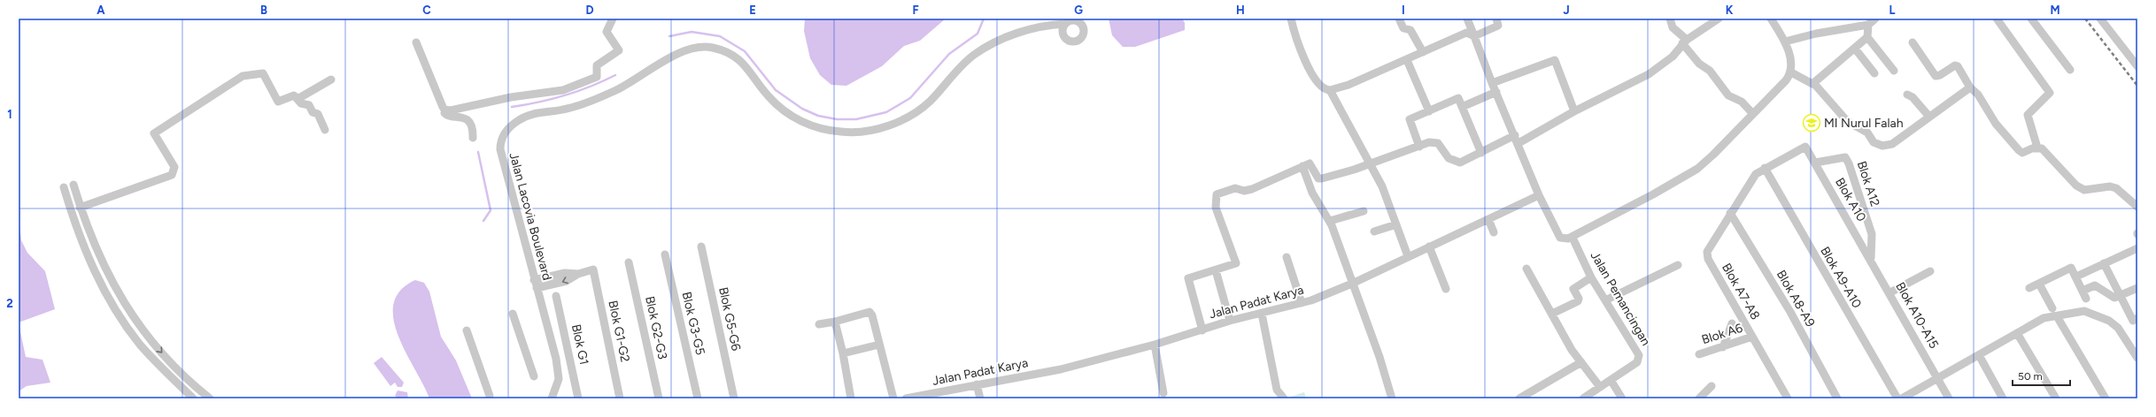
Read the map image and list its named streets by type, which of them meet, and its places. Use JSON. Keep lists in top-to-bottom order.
{
  "streets": {
    "street": [
      "Blok A12",
      "Blok A10",
      "Jalan Lacovia Boulevard",
      "Blok A9-A10",
      "Blok A7-A8",
      "Jalan Pemancingan",
      "Blok A8-A9",
      "Jalan Padat Karya",
      "Blok A10-A15",
      "Blok G5-G6",
      "Blok G3-G5",
      "Blok G2-G3",
      "Blok G1-G2",
      "Blok A6",
      "Blok G1"
    ]
  },
  "crossings": [
    ["Blok A12", "Blok A10"],
    ["Blok A12", "Blok A10-A15"],
    ["Blok A10", "Blok A9-A10"],
    ["Blok A10", "Blok A10-A15"],
    ["Blok A7-A8", "Blok A8-A9"],
    ["Blok A7-A8", "Blok A6"]
  ],
  "places": {
    "school or university": ["MI Nurul Falah"]
  },
  "scale_bar": "50 m",
  "grid": {
    "columns": [
      "A",
      "B",
      "C",
      "D",
      "E",
      "F",
      "G",
      "H",
      "I",
      "J",
      "K",
      "L",
      "M"
    ],
    "rows": ["1", "2"]
  }
}
